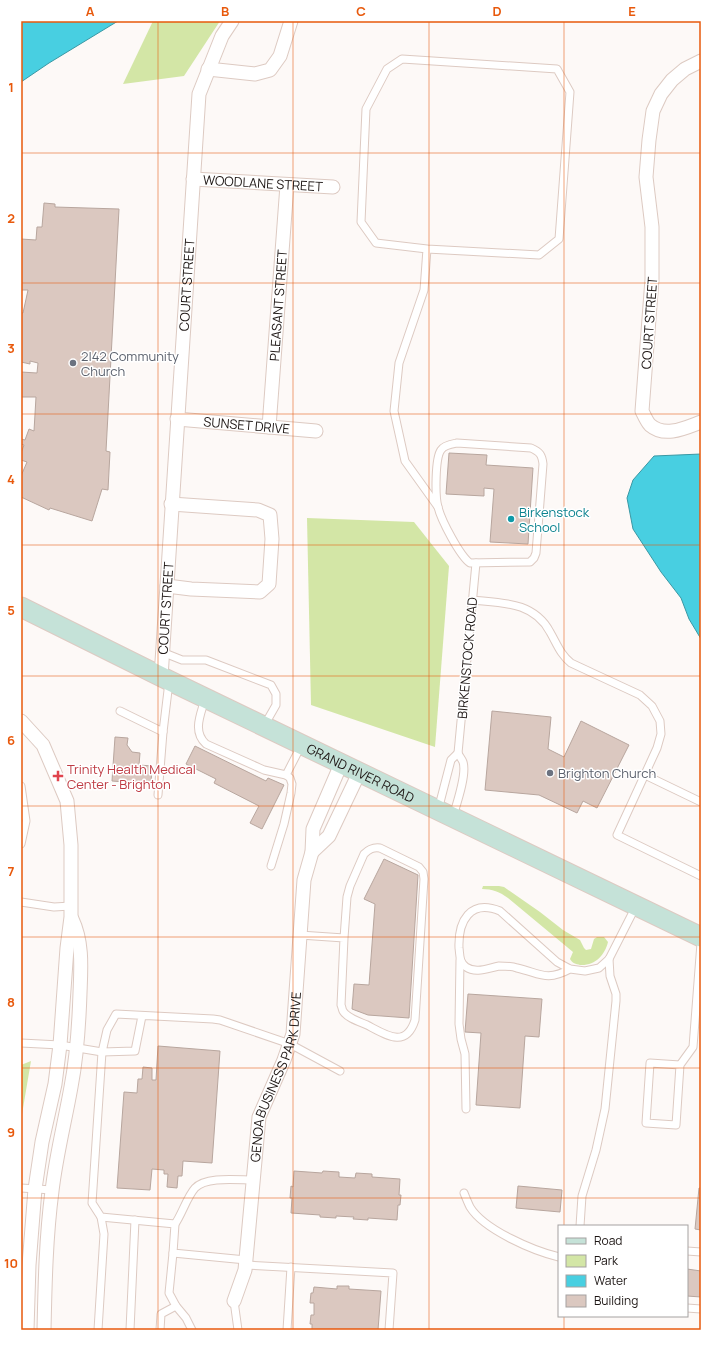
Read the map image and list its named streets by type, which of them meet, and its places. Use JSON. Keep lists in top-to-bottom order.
{
  "streets": {
    "main road": ["GRAND RIVER ROAD"],
    "street": [
      "WOODLANE STREET",
      "COURT STREET",
      "PLEASANT STREET",
      "SUNSET DRIVE",
      "GENOA BUSINESS PARK DRIVE"
    ],
    "lane": ["BIRKENSTOCK ROAD"]
  },
  "crossings": [
    ["WOODLANE STREET", "COURT STREET"],
    ["WOODLANE STREET", "PLEASANT STREET"],
    ["COURT STREET", "SUNSET DRIVE"],
    ["COURT STREET", "GRAND RIVER ROAD"],
    ["PLEASANT STREET", "SUNSET DRIVE"],
    ["BIRKENSTOCK ROAD", "GRAND RIVER ROAD"],
    ["GRAND RIVER ROAD", "GENOA BUSINESS PARK DRIVE"]
  ],
  "places": {
    "other": ["2|42 Community Church", "Birkenstock School", "Brighton Church"],
    "health": ["Trinity Health Medical Center - Brighton"]
  },
  "legend": [
    "Road",
    "Park",
    "Water",
    "Building"
  ],
  "grid": {
    "columns": [
      "A",
      "B",
      "C",
      "D",
      "E"
    ],
    "rows": [
      "1",
      "2",
      "3",
      "4",
      "5",
      "6",
      "7",
      "8",
      "9",
      "10"
    ]
  }
}
